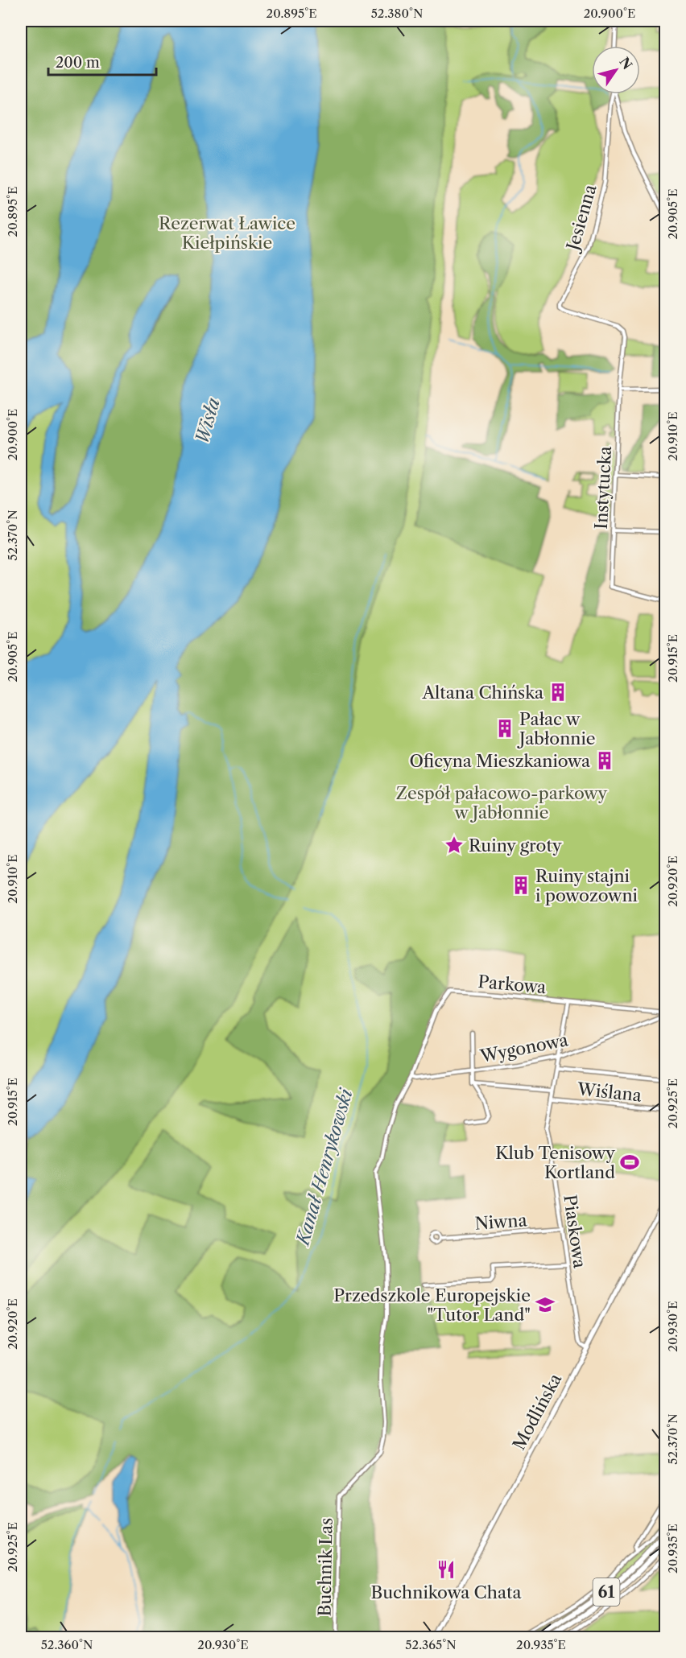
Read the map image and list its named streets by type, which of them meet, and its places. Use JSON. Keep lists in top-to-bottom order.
{
  "streets": {
    "main road": ["Modlińska", "61"],
    "street": [
      "Jesienna",
      "Instytucka",
      "Parkowa",
      "Wygonowa",
      "Wiślana",
      "Niwna",
      "Piaskowa",
      "Buchnik Las"
    ]
  },
  "crossings": [
    ["Jesienna", "Instytucka"],
    ["Parkowa", "Wygonowa"],
    ["Parkowa", "Piaskowa"],
    ["Parkowa", "Buchnik Las"],
    ["Wygonowa", "Piaskowa"],
    ["Wygonowa", "Buchnik Las"],
    ["Wiślana", "Piaskowa"],
    ["Niwna", "Piaskowa"],
    ["Piaskowa", "Modlińska"]
  ],
  "water": ["Wisła", "Kanał Henrykowski"],
  "parks": ["Rezerwat Ławice Kiełpińskie", "Zespół pałacowo-parkowy w Jabłonnie"],
  "places": {
    "building": [
      "Altana Chińska",
      "Pałac w Jabłonnie",
      "Oficyna Mieszkaniowa",
      "Ruiny stajni i powozowni"
    ],
    "place": ["Ruiny groty"],
    "sports": ["Klub Tenisowy Kortland"],
    "school or university": ["Przedszkole Europejskie \"Tutor Land\""],
    "restaurant": ["Buchnikowa Chata"]
  },
  "scale_bar": "200 m",
  "north": "top right",
  "coordinates": [
    "20.895°E",
    "52.380°N",
    "20.900°E",
    "20.905°E",
    "20.910°E",
    "52.370°N",
    "20.915°E",
    "20.920°E",
    "20.925°E",
    "20.930°E",
    "20.935°E",
    "52.360°N",
    "52.365°N"
  ]
}
